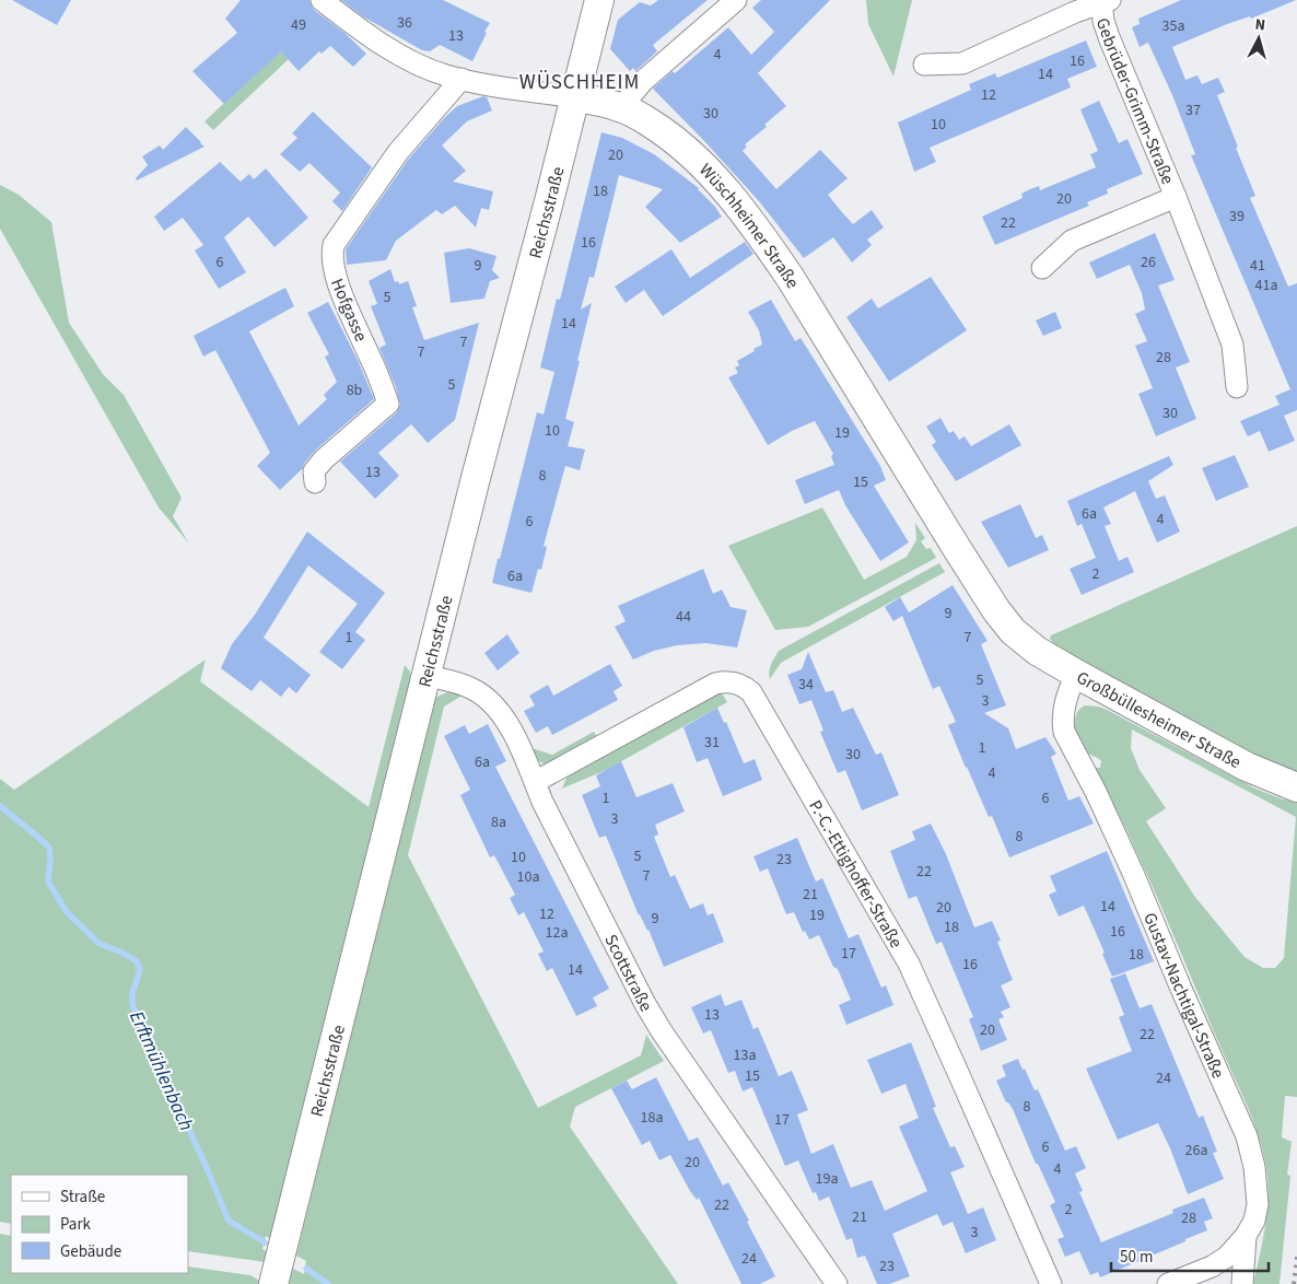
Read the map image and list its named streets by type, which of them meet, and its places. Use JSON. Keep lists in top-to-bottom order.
{
  "streets": {
    "main road": ["Reichsstraße", "Wüschheimer Straße", "Großbüllesheimer Straße"],
    "street": [
      "Gebrüder-Grimm-Straße",
      "Hofgasse",
      "P.-C.-Ettighoffer-Straße",
      "Scottstraße",
      "Gustav-Nachtigal-Straße"
    ]
  },
  "crossings": [
    ["Reichsstraße", "Wüschheimer Straße"],
    ["Reichsstraße", "Scottstraße"],
    ["Wüschheimer Straße", "Hofgasse"],
    ["Wüschheimer Straße", "Großbüllesheimer Straße"],
    ["Großbüllesheimer Straße", "Gustav-Nachtigal-Straße"],
    ["P.-C.-Ettighoffer-Straße", "Scottstraße"]
  ],
  "districts": ["WÜSCHHEIM"],
  "water": ["Erftmühlenbach"],
  "house_numbers": [
    "36",
    "49",
    "35a",
    "13",
    "4",
    "16",
    "14",
    "12",
    "37",
    "30",
    "10",
    "20",
    "18",
    "20",
    "39",
    "22",
    "16",
    "6",
    "26",
    "9",
    "41",
    "41a",
    "5",
    "14",
    "7",
    "7",
    "28",
    "5",
    "8b",
    "30",
    "10",
    "19",
    "13",
    "8",
    "15",
    "6a",
    "4",
    "6",
    "2",
    "6a",
    "9",
    "44",
    "1",
    "7",
    "5",
    "34",
    "3",
    "31",
    "1",
    "30",
    "6a",
    "4",
    "1",
    "6",
    "3",
    "8a",
    "8",
    "5",
    "10",
    "23",
    "22",
    "7",
    "10a",
    "21",
    "14",
    "20",
    "12",
    "19",
    "9",
    "18",
    "16",
    "12a",
    "17",
    "18",
    "16",
    "14",
    "13",
    "20",
    "22",
    "13a",
    "15",
    "24",
    "8",
    "18a",
    "17",
    "6",
    "26a",
    "20",
    "4",
    "19a",
    "22",
    "2",
    "21",
    "28",
    "3",
    "24",
    "23"
  ],
  "legend": ["Straße", "Park", "Gebäude"],
  "scale_bar": "50 m",
  "north": "top"
}
